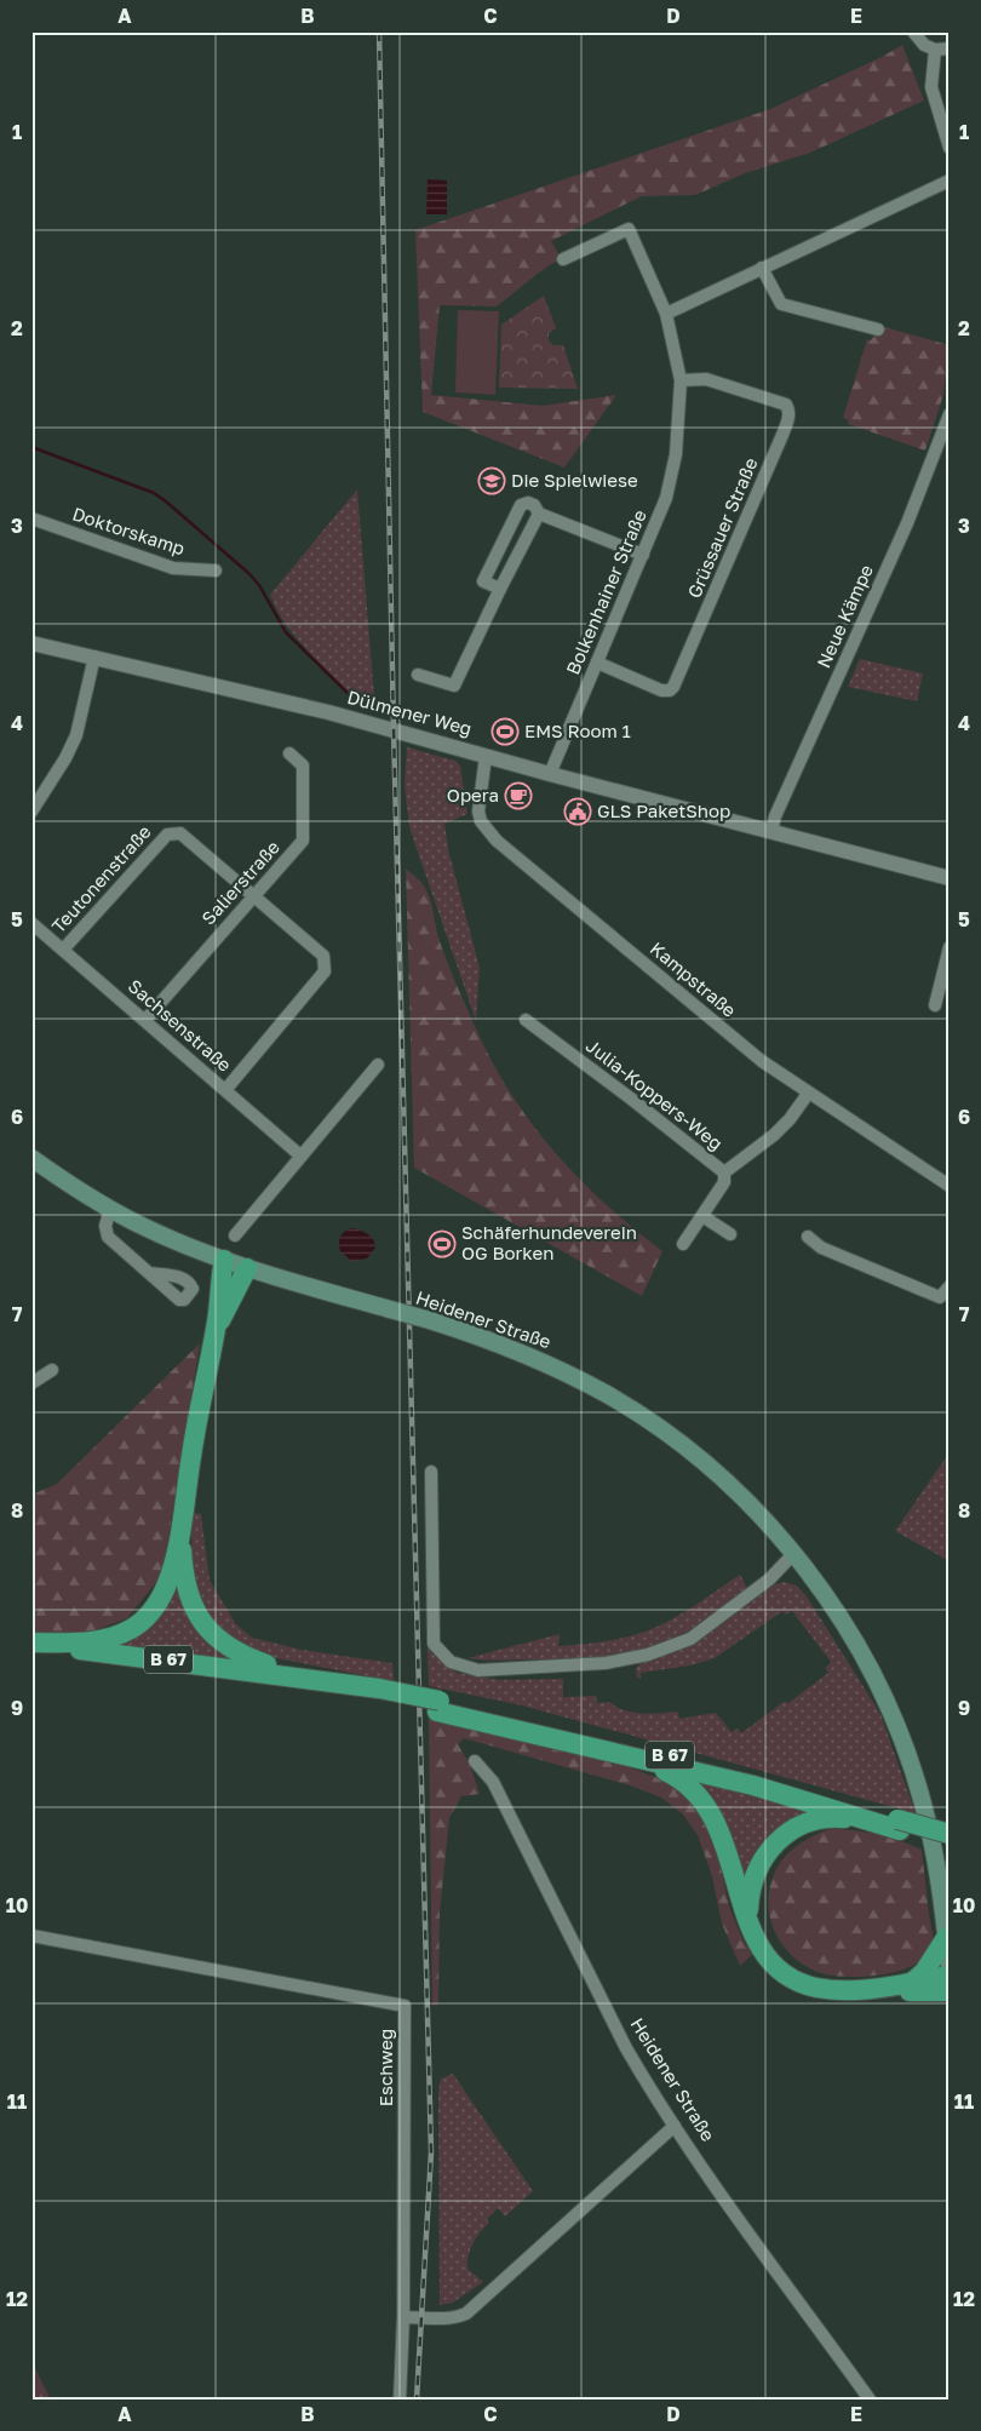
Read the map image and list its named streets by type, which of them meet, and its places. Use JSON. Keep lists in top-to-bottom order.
{
  "streets": {
    "highway": ["B 67"],
    "main road": ["Heidener Straße"],
    "street": [
      "Grüssauer Straße",
      "Doktorskamp",
      "Bolkenhainer Straße",
      "Neue Kämpe",
      "Dülmener Weg",
      "Teutonenstraße",
      "Salierstraße",
      "Kampstraße",
      "Sachsenstraße",
      "Julia-Koppers-Weg",
      "Eschweg"
    ]
  },
  "crossings": [
    ["Grüssauer Straße", "Bolkenhainer Straße"],
    ["Bolkenhainer Straße", "Dülmener Weg"],
    ["Neue Kämpe", "Dülmener Weg"],
    ["Dülmener Weg", "Kampstraße"],
    ["Teutonenstraße", "Salierstraße"],
    ["Teutonenstraße", "Sachsenstraße"],
    ["Salierstraße", "Sachsenstraße"],
    ["Kampstraße", "Julia-Koppers-Weg"]
  ],
  "places": {
    "school or university": ["Die Spielwiese"],
    "sports": ["EMS Room 1", "Schäferhundeverein OG Borken"],
    "cafe": ["Opera"],
    "public building": ["GLS PaketShop"]
  },
  "grid": {
    "columns": [
      "A",
      "B",
      "C",
      "D",
      "E"
    ],
    "rows": [
      "1",
      "2",
      "3",
      "4",
      "5",
      "6",
      "7",
      "8",
      "9",
      "10",
      "11",
      "12"
    ]
  }
}
